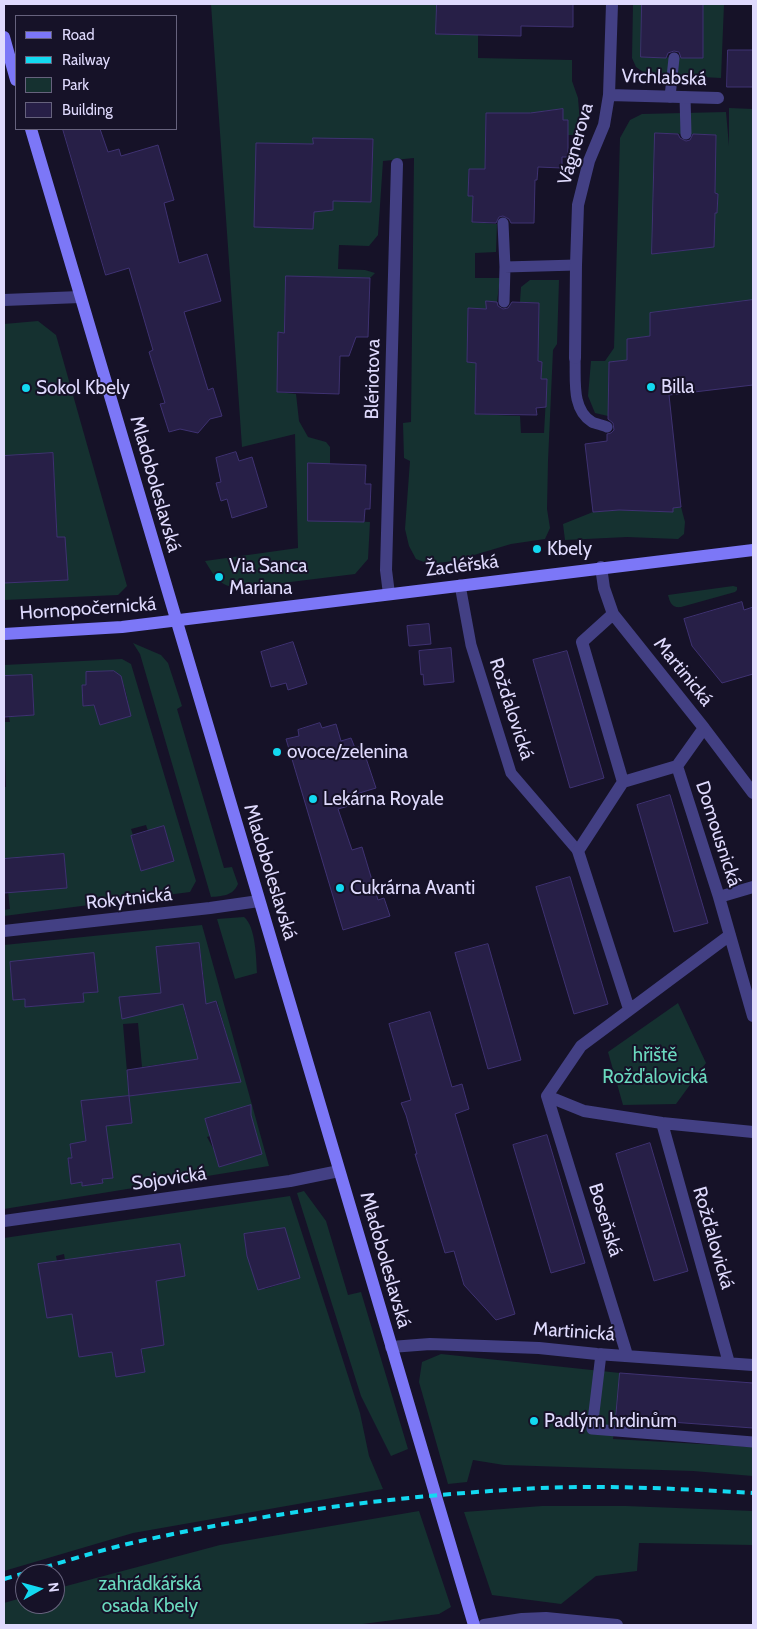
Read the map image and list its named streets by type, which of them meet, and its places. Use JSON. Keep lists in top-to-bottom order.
{
  "streets": {
    "main road": ["Mladoboleslavská", "Žacléřská", "Hornopočernická"],
    "street": [
      "Vrchlabská",
      "Vágnerova",
      "Blériotova",
      "Martinická",
      "Rožďalovická",
      "Domousnická",
      "Rokytnická",
      "Sojovická",
      "Boseňská"
    ]
  },
  "crossings": [
    ["Vrchlabská", "Vágnerova"],
    ["Blériotova", "Žacléřská"],
    ["Mladoboleslavská", "Žacléřská"],
    ["Mladoboleslavská", "Hornopočernická"],
    ["Mladoboleslavská", "Martinická"],
    ["Mladoboleslavská", "Rokytnická"],
    ["Mladoboleslavská", "Sojovická"],
    ["Žacléřská", "Hornopočernická"],
    ["Žacléřská", "Martinická"],
    ["Žacléřská", "Rožďalovická"],
    ["Martinická", "Rožďalovická"],
    ["Martinická", "Domousnická"],
    ["Martinická", "Boseňská"]
  ],
  "parks": ["hřiště Rožďalovická", "zahrádkářská osada Kbely"],
  "places": [
    "Billa",
    "Sokol Kbely",
    "Kbely",
    "Via Sanca Mariana",
    "ovoce/zelenina",
    "Lekárna Royale",
    "Cukrárna Avanti",
    "Padlým hrdinům"
  ],
  "legend": [
    "Road",
    "Railway",
    "Park",
    "Building"
  ],
  "north": "right"
}
